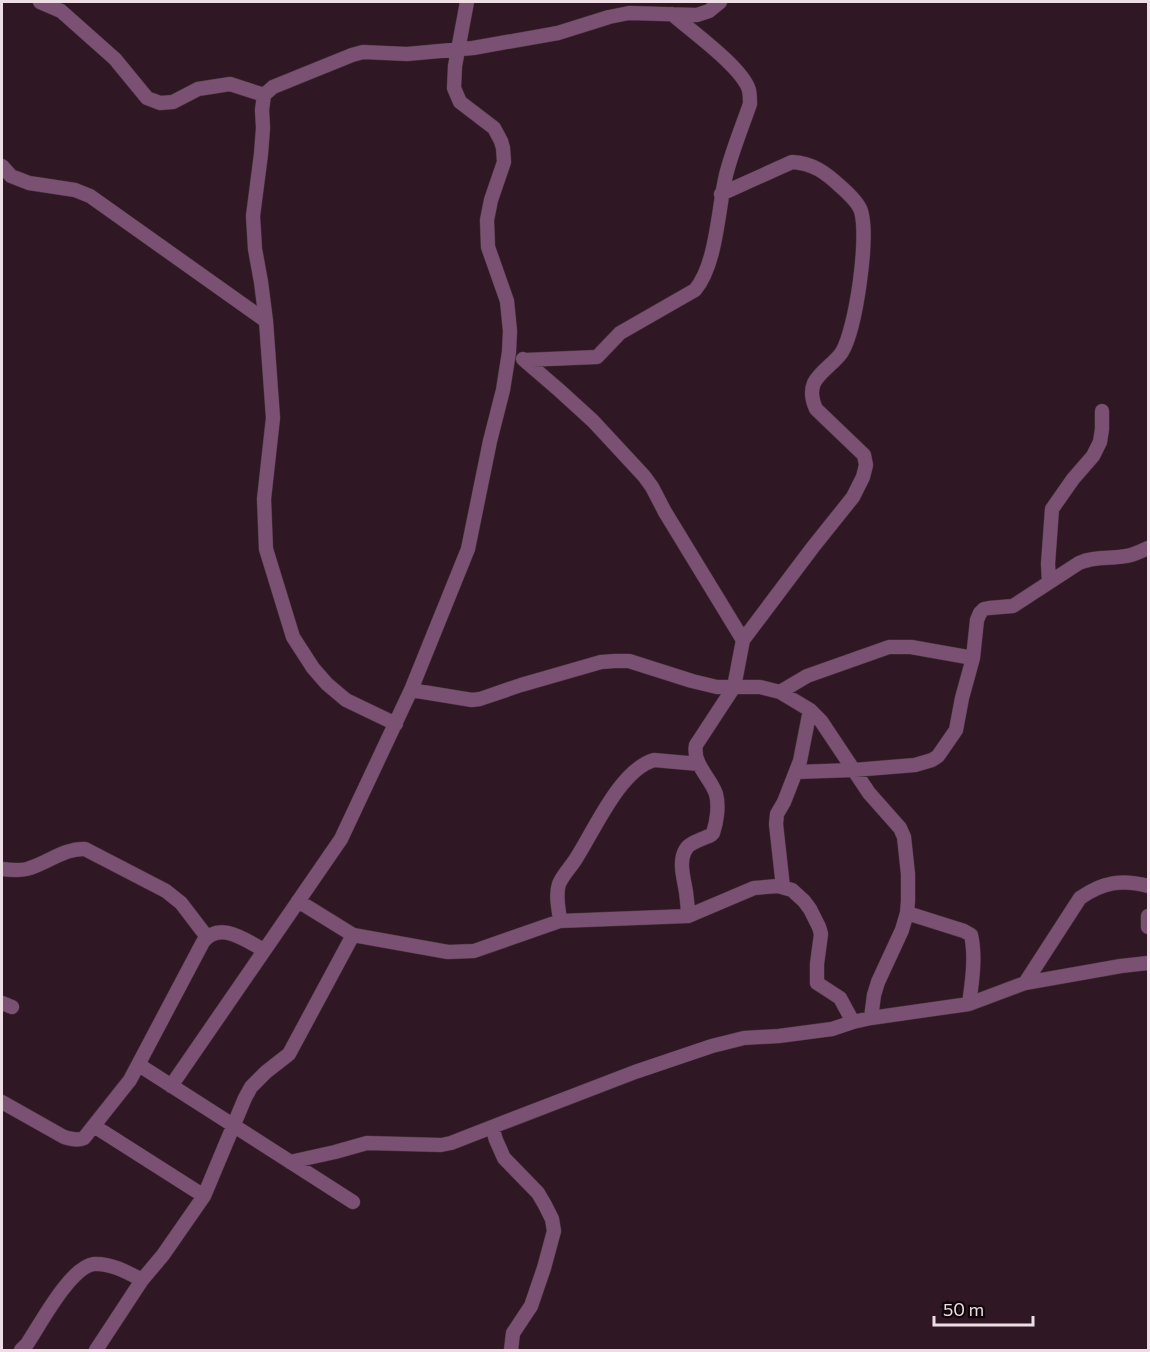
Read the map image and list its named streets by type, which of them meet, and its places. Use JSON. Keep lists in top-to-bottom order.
{
  "scale_bar": "50 m"
}
